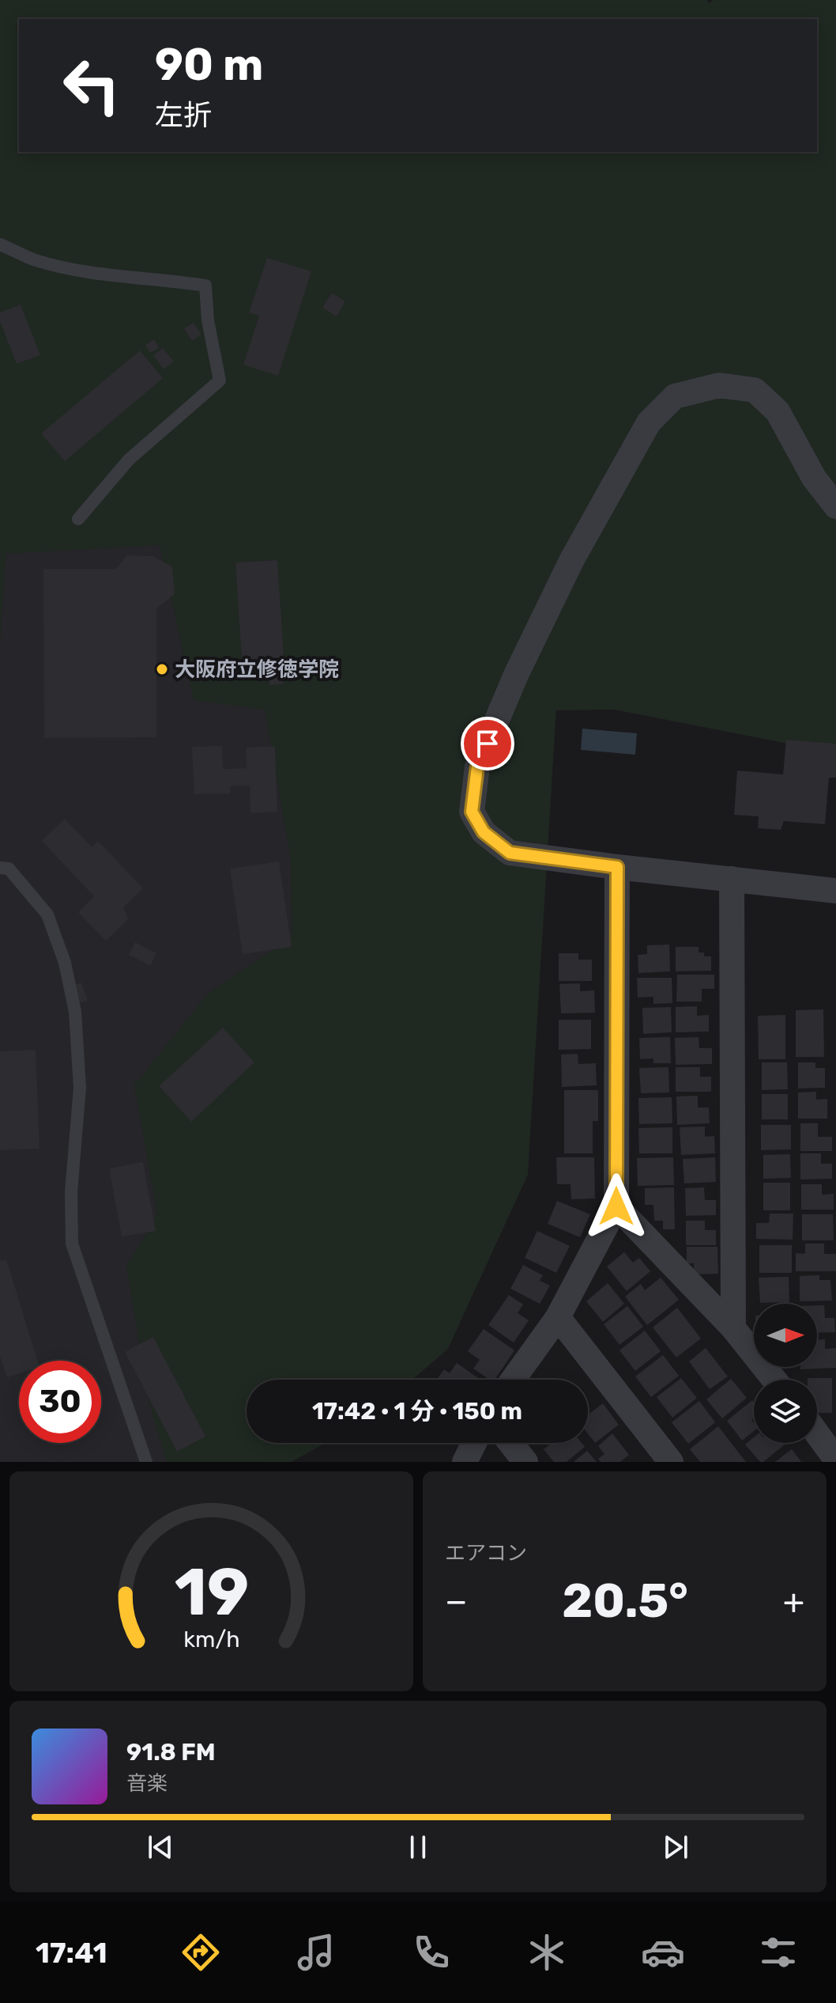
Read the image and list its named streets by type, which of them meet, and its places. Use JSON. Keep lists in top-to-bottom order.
{
  "places": ["大阪府立修徳学院"],
  "north": "right",
  "page": {
    "turn": ["90 m", "左折"],
    "limit": "30",
    "trip": "17:42 · 1 分 · 150 m",
    "tile": "エアコン",
    "heat": ["−", "20.5°", "+"],
    "song": ["91.8 FM", "音楽"],
    "tabs": "17:41",
    "gauge": ["19", "km/h"]
  }
}
